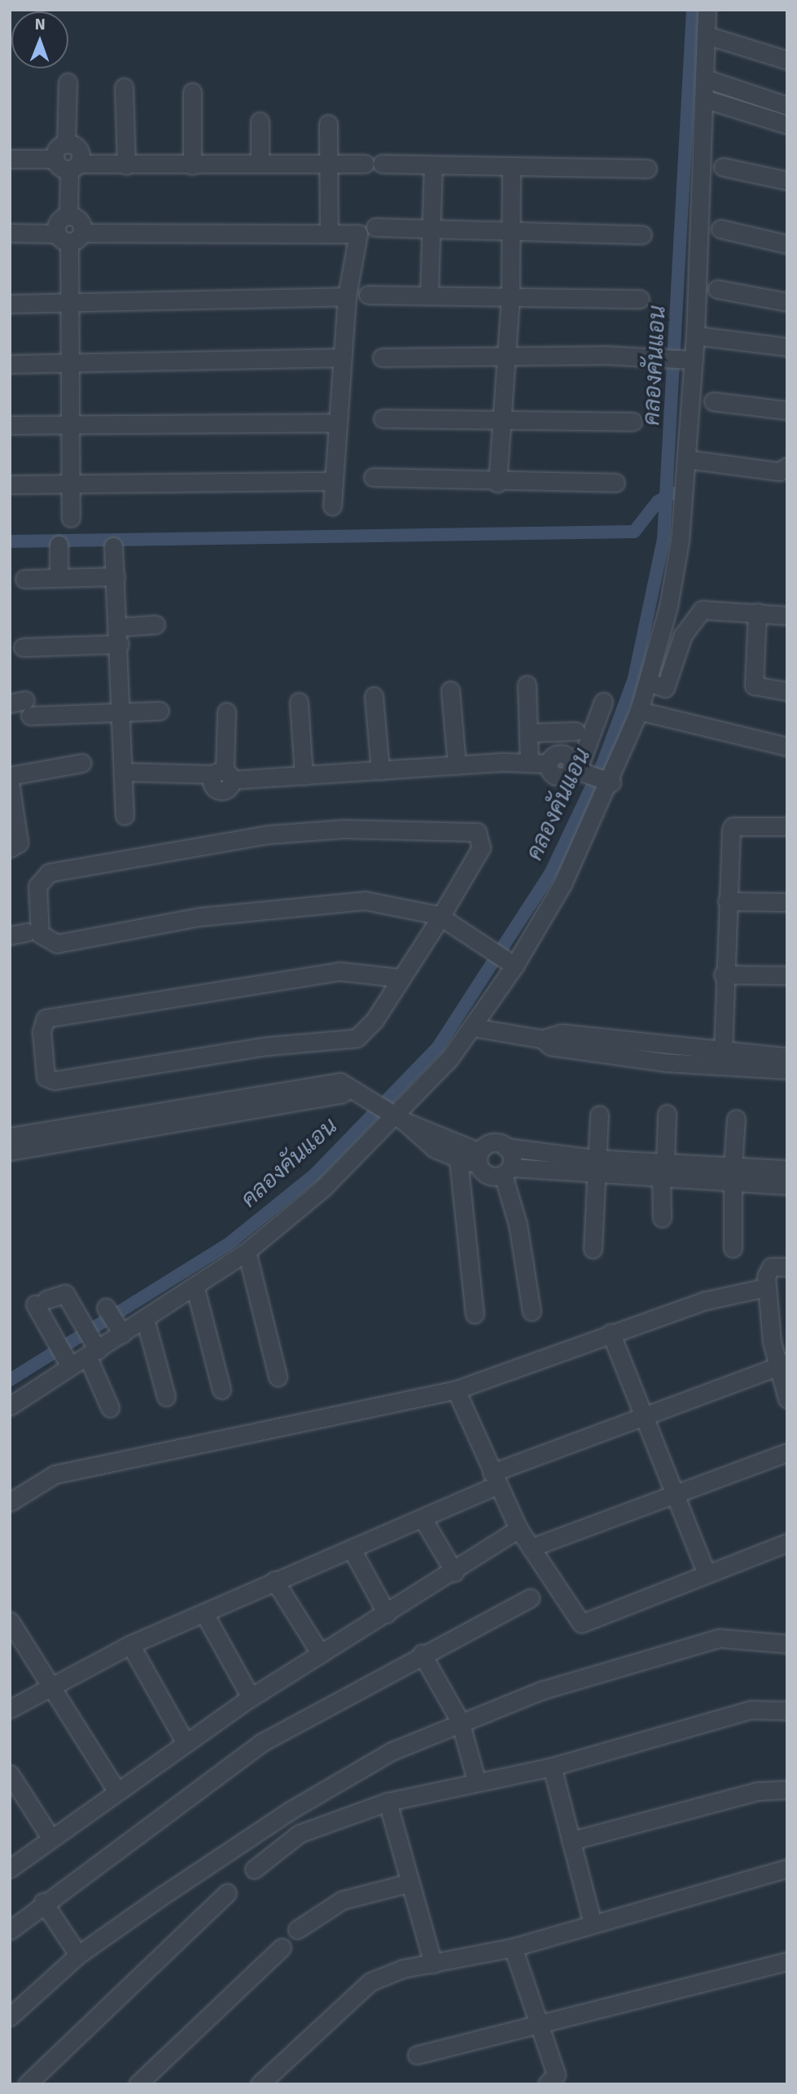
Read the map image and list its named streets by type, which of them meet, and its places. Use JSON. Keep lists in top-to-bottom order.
{
  "water": ["คลองคันแอน"],
  "north": "top"
}
